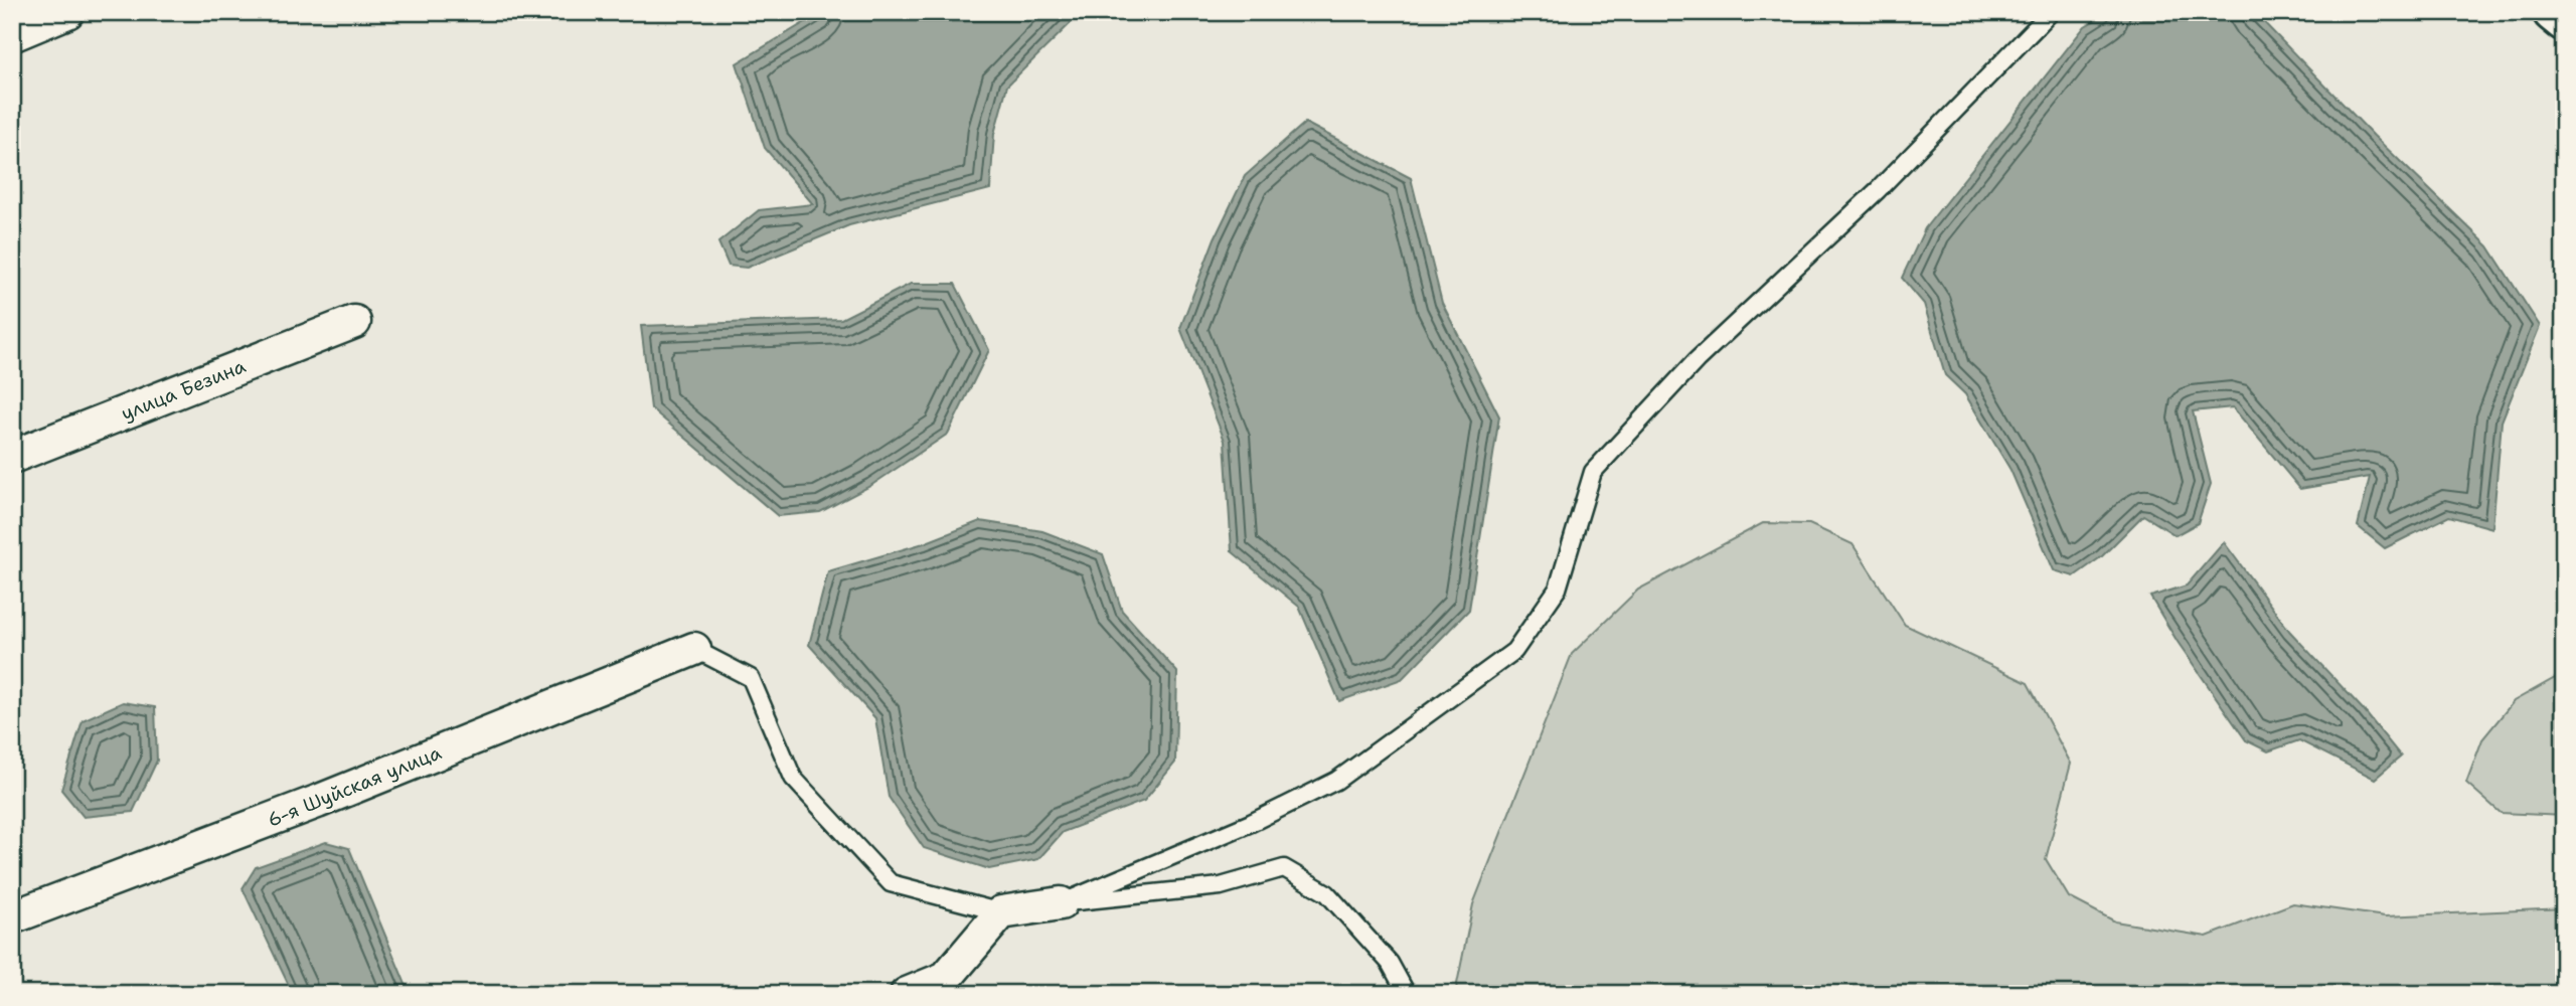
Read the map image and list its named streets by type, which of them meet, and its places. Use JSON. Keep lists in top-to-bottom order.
{
  "streets": {
    "street": ["улица Безина", "6-я Шуйская улица"]
  }
}
